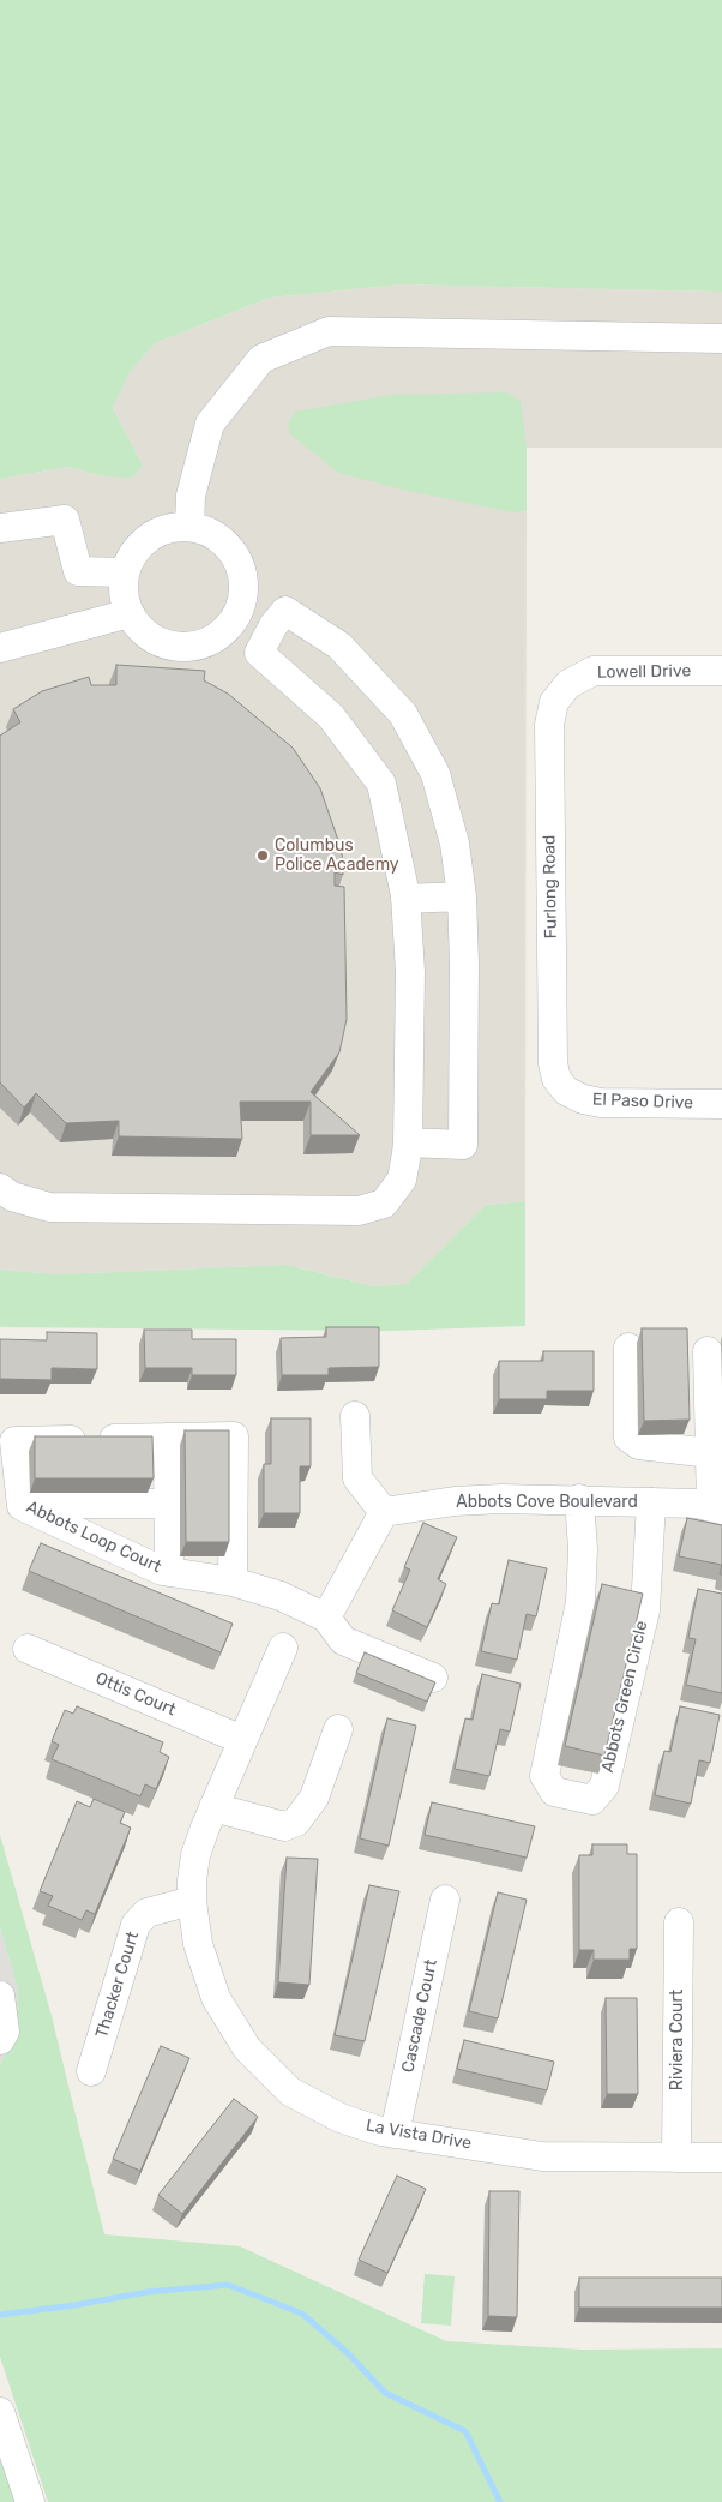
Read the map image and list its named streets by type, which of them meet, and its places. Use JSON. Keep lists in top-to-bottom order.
{
  "streets": {
    "street": [
      "Lowell Drive",
      "Furlong Road",
      "El Paso Drive",
      "Abbots Cove Boulevard",
      "Abbots Loop Court",
      "Ottis Court",
      "Abbots Green Circle",
      "Thacker Court",
      "Cascade Court",
      "Riviera Court",
      "La Vista Drive"
    ]
  },
  "crossings": [
    ["Lowell Drive", "Furlong Road"],
    ["Furlong Road", "El Paso Drive"],
    ["Abbots Cove Boulevard", "Abbots Green Circle"],
    ["Ottis Court", "La Vista Drive"],
    ["Thacker Court", "La Vista Drive"],
    ["Cascade Court", "La Vista Drive"],
    ["Riviera Court", "La Vista Drive"]
  ],
  "places": ["Columbus Police Academy"]
}
